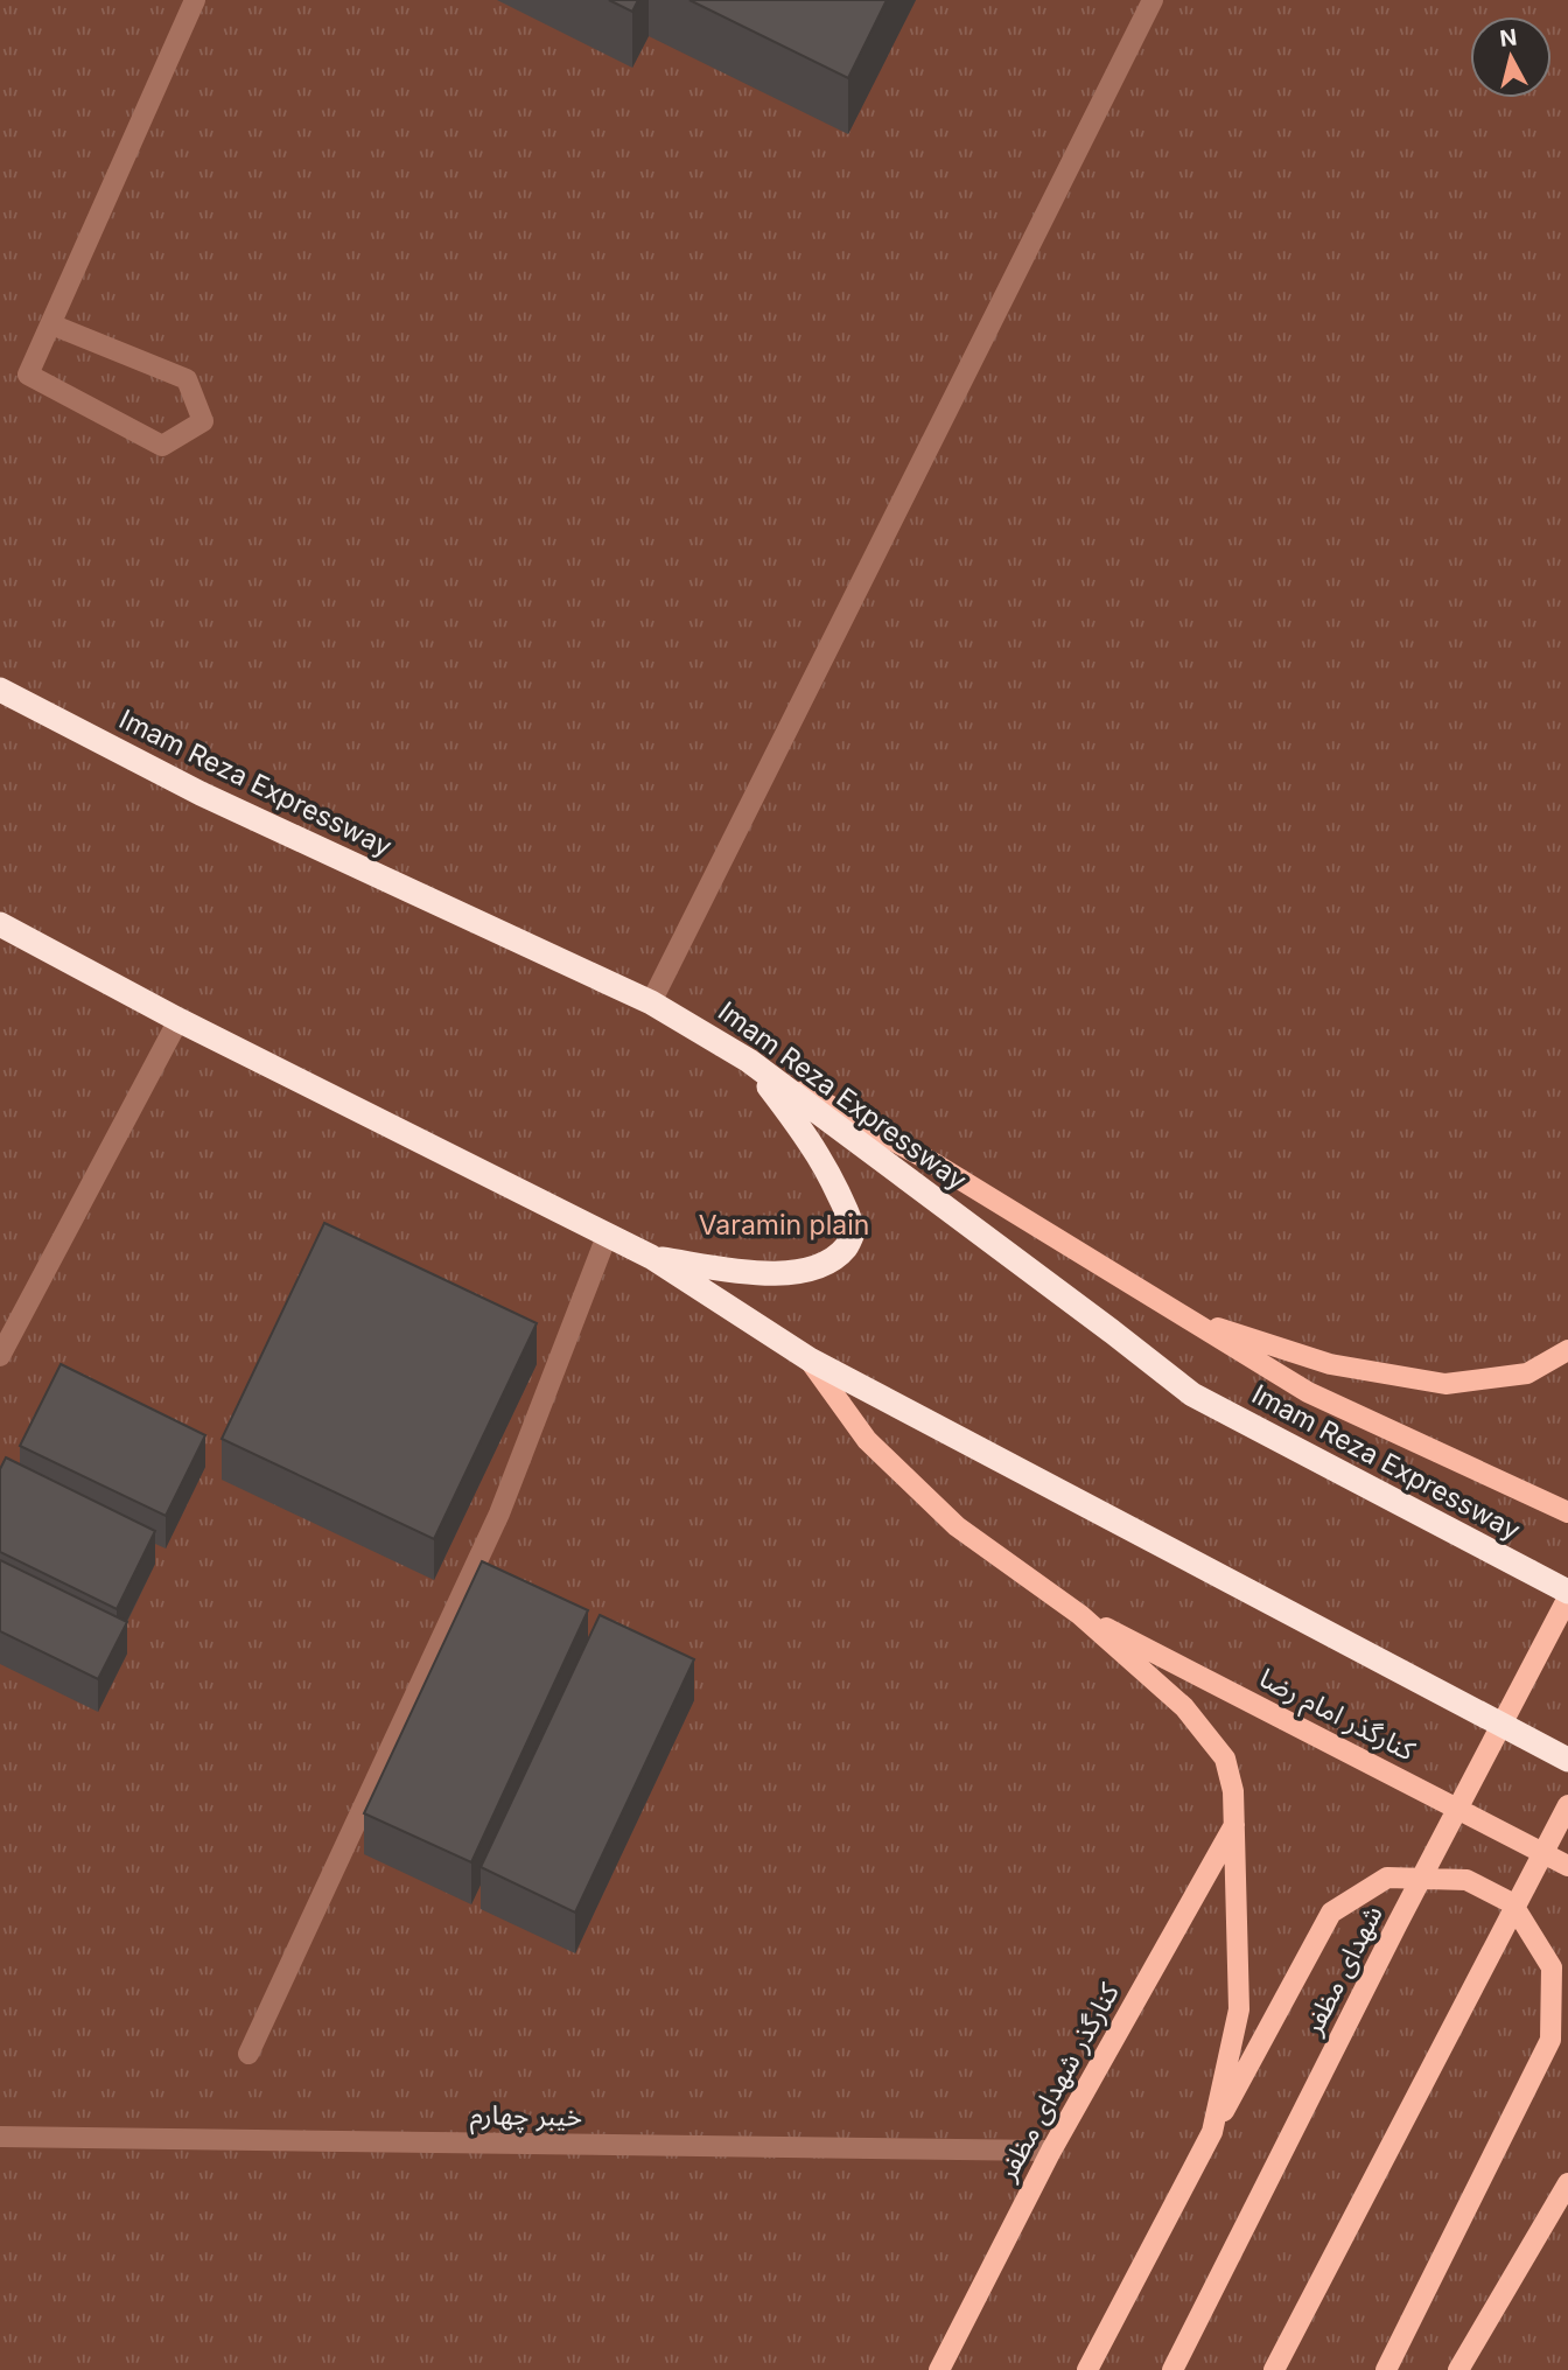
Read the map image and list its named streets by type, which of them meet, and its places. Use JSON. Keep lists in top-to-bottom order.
{
  "streets": {
    "highway": ["Imam Reza Expressway"],
    "main road": ["کنارگذر امام رضا", "شهدای مظفر", "کنارگذر شهدای مظفر"],
    "street": ["خیبر چهارم"]
  },
  "crossings": [
    ["Imam Reza Expressway", "شهدای مظفر"],
    ["کنارگذر شهدای مظفر", "خیبر چهارم"]
  ],
  "parks": ["Varamin plain"],
  "north": "top"
}
